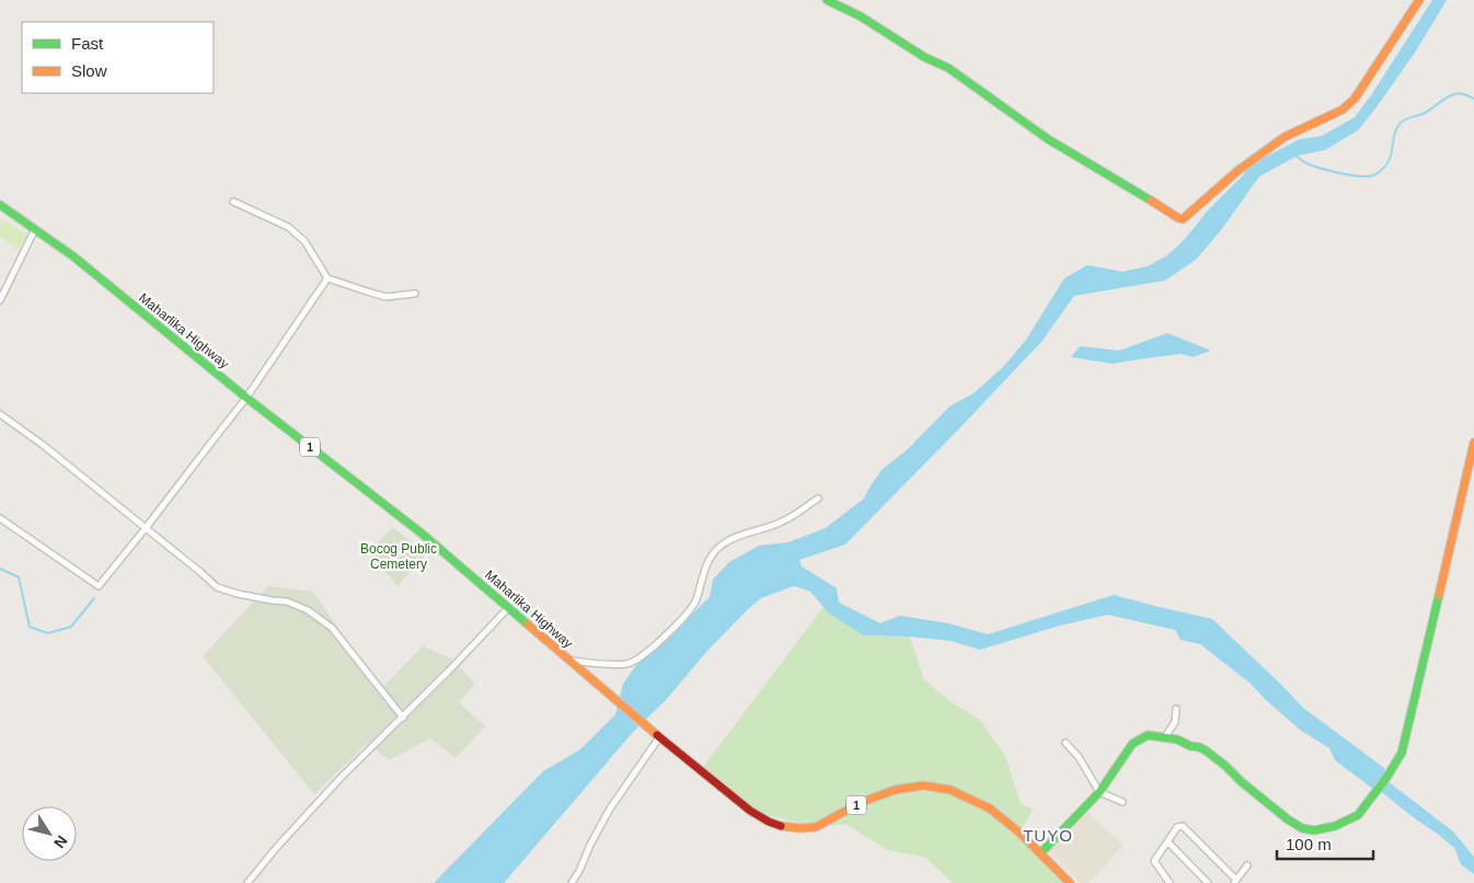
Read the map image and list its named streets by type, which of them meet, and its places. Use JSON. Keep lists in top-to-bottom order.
{
  "streets": {
    "main road": ["Maharlika Highway", "1"]
  },
  "districts": ["TUYO"],
  "parks": ["Bocog Public Cemetery"],
  "legend": ["Fast", "Slow"],
  "scale_bar": "100 m",
  "north": "bottom right"
}
